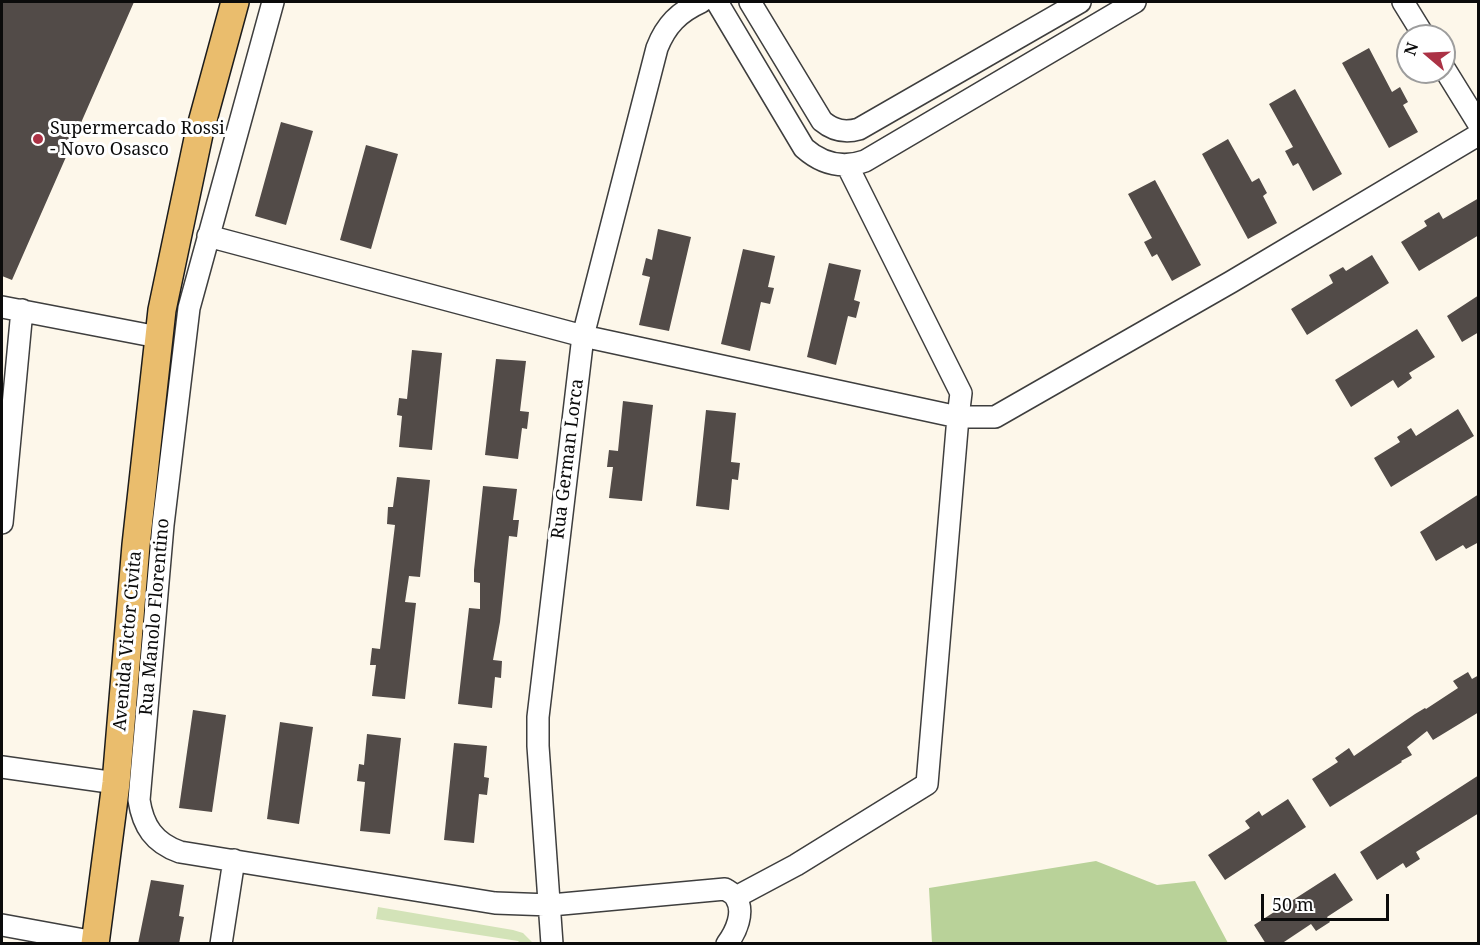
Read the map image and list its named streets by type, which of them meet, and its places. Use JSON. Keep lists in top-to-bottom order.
{
  "streets": {
    "main road": ["Avenida Victor Civita"],
    "street": ["Rua German Lorca", "Rua Manolo Florentino"]
  },
  "crossings": [
    ["Rua German Lorca", "Rua Manolo Florentino"]
  ],
  "places": ["Supermercado Rossi - Novo Osasco"],
  "scale_bar": "50 m",
  "north": "left"
}
